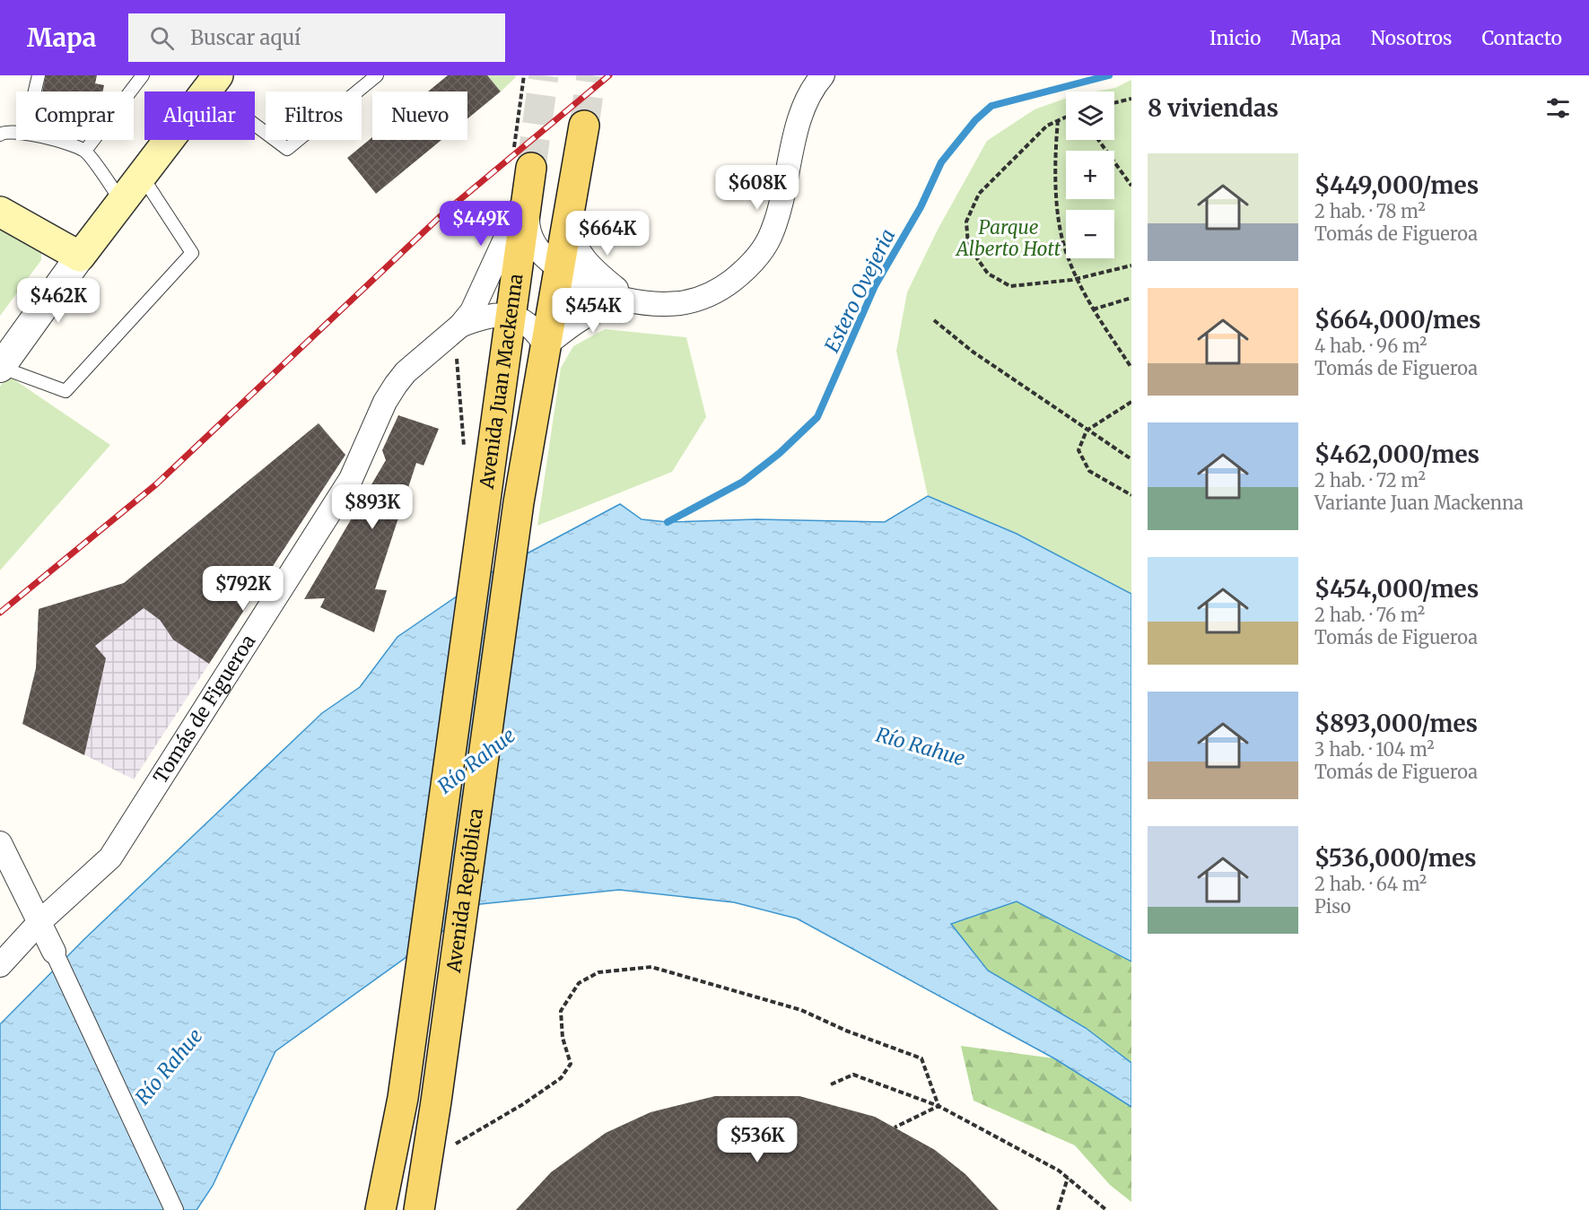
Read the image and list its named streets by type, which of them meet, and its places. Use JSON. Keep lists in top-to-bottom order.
{
  "streets": {
    "main road": ["Avenida Juan Mackenna", "Avenida República"],
    "street": ["Tomás de Figueroa"]
  },
  "crossings": [
    ["Avenida Juan Mackenna", "Tomás de Figueroa"],
    ["Avenida Juan Mackenna", "Avenida República"]
  ],
  "water": ["Estero Ovejeria", "Río Rahue"],
  "parks": ["Parque Alberto Hott"],
  "page": {
    "header": "Mapa",
    "search": "Buscar aquí",
    "nav": [
      "Inicio",
      "Mapa",
      "Nosotros",
      "Contacto"
    ],
    "heading": "8 viviendas",
    "map_buttons": ["+", "−"],
    "chip": [
      "Comprar",
      "Alquilar",
      "Filtros",
      "Nuevo"
    ],
    "list": [
      {
        "name": "$449,000/mes",
        "note": "2 hab. · 78 m² · Tomás de Figueroa"
      },
      {
        "name": "$664,000/mes",
        "note": "4 hab. · 96 m² · Tomás de Figueroa"
      },
      {
        "name": "$462,000/mes",
        "note": "2 hab. · 72 m² · Variante Juan Mackenna"
      },
      {
        "name": "$454,000/mes",
        "note": "2 hab. · 76 m² · Tomás de Figueroa"
      },
      {
        "name": "$893,000/mes",
        "note": "3 hab. · 104 m² · Tomás de Figueroa"
      },
      {
        "name": "$536,000/mes",
        "note": "2 hab. · 64 m² · Piso"
      }
    ],
    "price": [
      "$608K",
      "$449K",
      "$664K",
      "$462K",
      "$454K",
      "$893K",
      "$792K",
      "$536K"
    ]
  }
}
